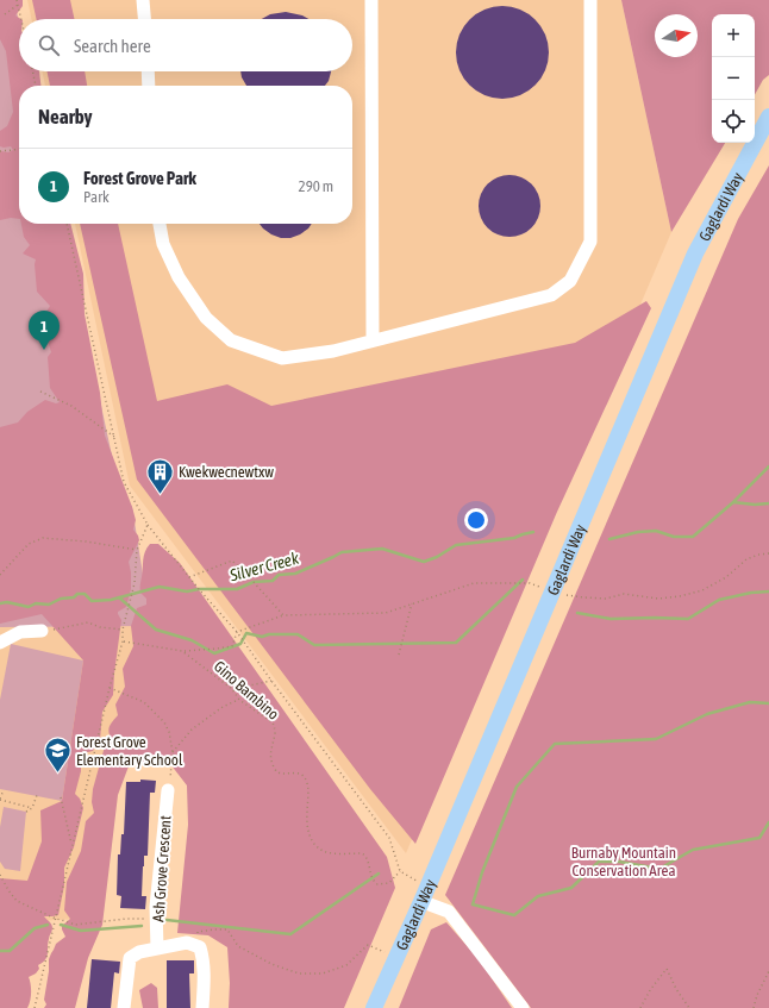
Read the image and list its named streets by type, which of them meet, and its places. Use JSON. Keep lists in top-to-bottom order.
{
  "streets": {
    "main road": ["Gaglardi Way"],
    "street": ["Ash Grove Crescent"],
    "path": ["Gino Bambino"]
  },
  "water": ["Silver Creek"],
  "parks": ["Burnaby Mountain Conservation Area"],
  "places": {
    "building": ["Kwekwecnewtxw"],
    "school or university": ["Forest Grove Elementary School"]
  },
  "north": "right",
  "page": {
    "map_buttons": ["+", "−"],
    "search": "Search here",
    "heading": "Nearby",
    "list": [
      {
        "mark": "1",
        "name": "Forest Grove Park",
        "note": "Park",
        "value": "290 m"
      }
    ],
    "pins": "1"
  }
}
